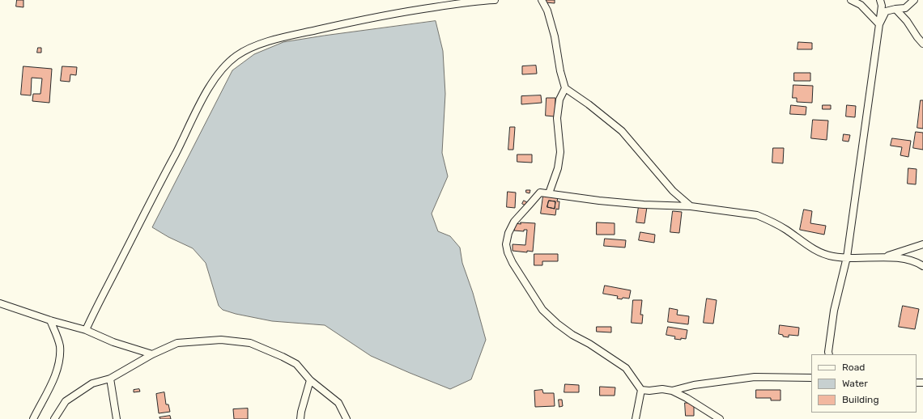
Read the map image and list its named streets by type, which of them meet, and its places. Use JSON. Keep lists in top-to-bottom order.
{
  "legend": ["Road", "Water", "Building"]
}
